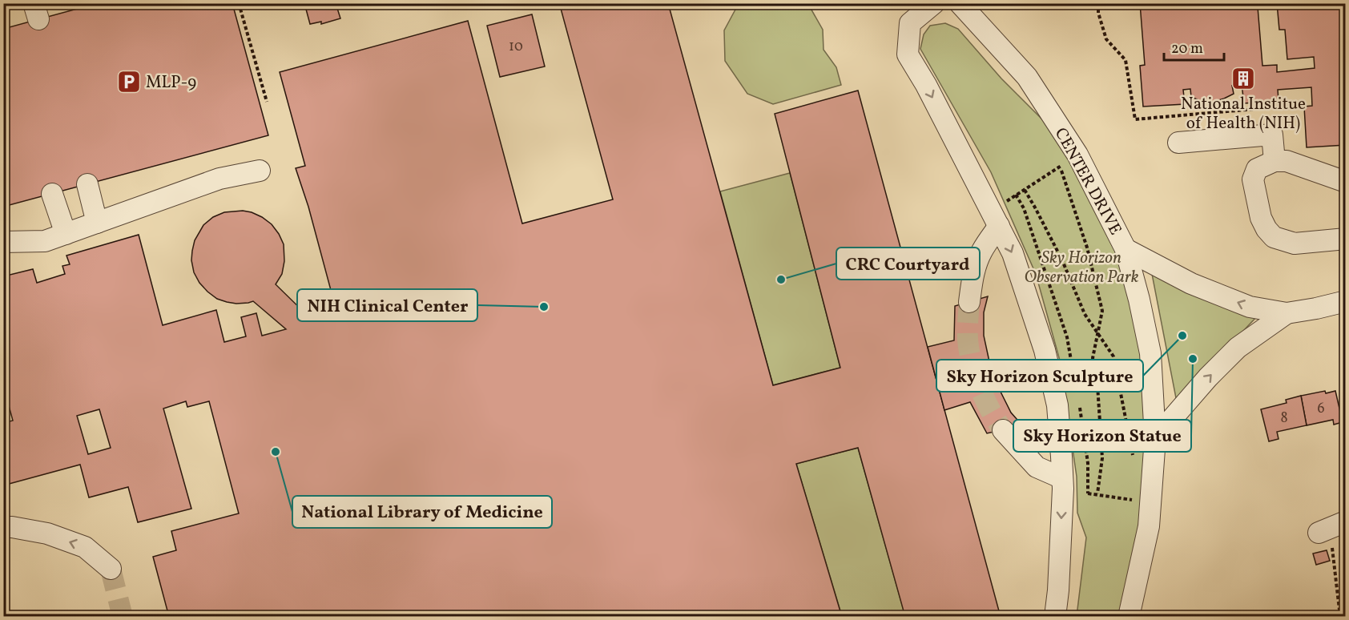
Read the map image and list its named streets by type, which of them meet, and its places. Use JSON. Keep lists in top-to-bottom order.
{
  "streets": {
    "street": ["CENTER DRIVE"]
  },
  "parks": ["Sky Horizon Observation Park"],
  "places": {
    "building": ["National Institue of Health (NIH)"],
    "parking": ["MLP-9"],
    "other": [
      "CRC Courtyard",
      "NIH Clinical Center",
      "Sky Horizon Sculpture",
      "Sky Horizon Statue",
      "National Library of Medicine"
    ]
  },
  "house_numbers": ["10", "6", "8"],
  "scale_bar": "20 m"
}
